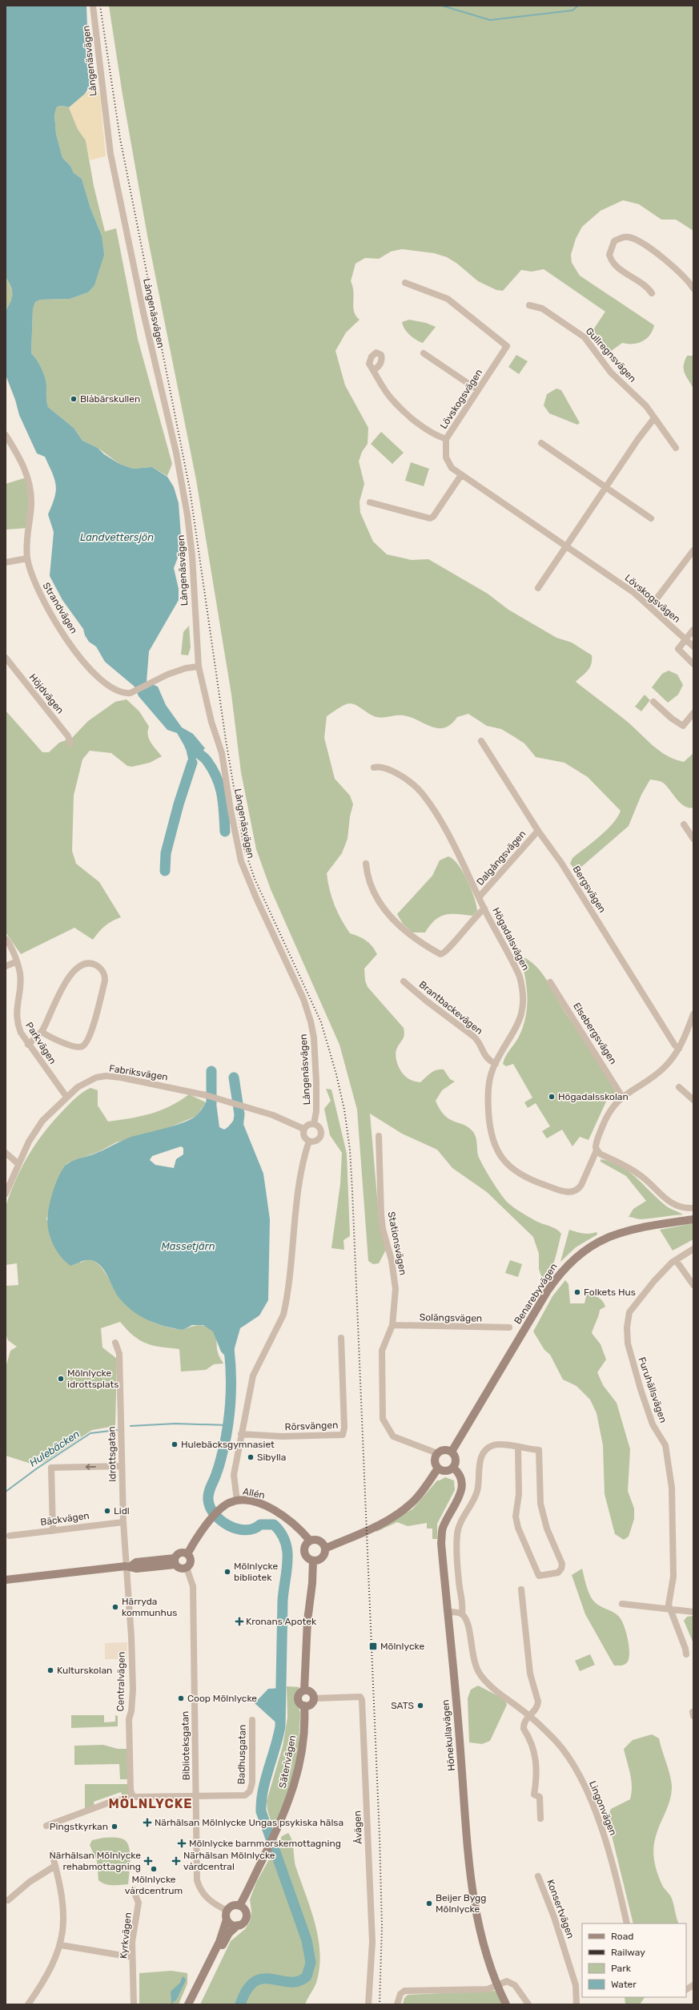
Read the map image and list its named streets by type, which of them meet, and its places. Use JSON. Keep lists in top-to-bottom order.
{
  "streets": {
    "street": [
      "Långenäsvägen",
      "Gullregnsvägen",
      "Lövskogsvägen",
      "Strandvägen",
      "Höjdvägen",
      "Dalgångsvägen",
      "Bergsvägen",
      "Högadalsvägen",
      "Brantbackevägen",
      "Elsebergsvägen",
      "Parkvägen",
      "Fabriksvägen",
      "Stationsvägen",
      "Benarebyvägen",
      "Solängsvägen",
      "Furuhällsvägen",
      "Rörsvängen",
      "Idrottsgatan",
      "Allén",
      "Bäckvägen",
      "Centralvägen",
      "Hönekullavägen",
      "Biblioteksgatan",
      "Badhusgatan",
      "Säterivägen",
      "Lingonvägen",
      "Åvägen",
      "Konsertvägen",
      "Kyrkvägen"
    ]
  },
  "crossings": [
    ["Långenäsvägen", "Strandvägen"],
    ["Långenäsvägen", "Fabriksvägen"],
    ["Dalgångsvägen", "Bergsvägen"],
    ["Dalgångsvägen", "Högadalsvägen"],
    ["Bergsvägen", "Högadalsvägen"],
    ["Högadalsvägen", "Brantbackevägen"],
    ["Högadalsvägen", "Elsebergsvägen"],
    ["Parkvägen", "Fabriksvägen"],
    ["Stationsvägen", "Benarebyvägen"],
    ["Stationsvägen", "Solängsvägen"],
    ["Stationsvägen", "Hönekullavägen"],
    ["Benarebyvägen", "Hönekullavägen"],
    ["Idrottsgatan", "Bäckvägen"],
    ["Idrottsgatan", "Centralvägen"],
    ["Allén", "Biblioteksgatan"],
    ["Biblioteksgatan", "Badhusgatan"],
    ["Biblioteksgatan", "Säterivägen"],
    ["Säterivägen", "Åvägen"]
  ],
  "districts": ["MÖLNLYCKE"],
  "water": ["Landvettersjön", "Massetjärn", "Hulebäcken"],
  "places": {
    "other": [
      "Blåbärskullen",
      "Högadalsskolan",
      "Folkets Hus",
      "Mölnlycke idrottsplats",
      "Hulebäcksgymnasiet",
      "Sibylla",
      "Lidl",
      "Mölnlycke bibliotek",
      "Härryda kommunhus",
      "Kulturskolan",
      "Coop Mölnlycke",
      "SATS",
      "Pingstkyrkan",
      "Mölnlycke vårdcentrum",
      "Beijer Bygg Mölnlycke"
    ],
    "health": [
      "Kronans Apotek",
      "Närhälsan Mölnlycke Ungas psykiska hälsa",
      "Mölnlycke barnmorskemottagning",
      "Närhälsan Mölnlycke rehabmottagning",
      "Närhälsan Mölnlycke vårdcentral"
    ],
    "transit": ["Mölnlycke"]
  },
  "legend": [
    "Road",
    "Railway",
    "Park",
    "Water"
  ]
}
